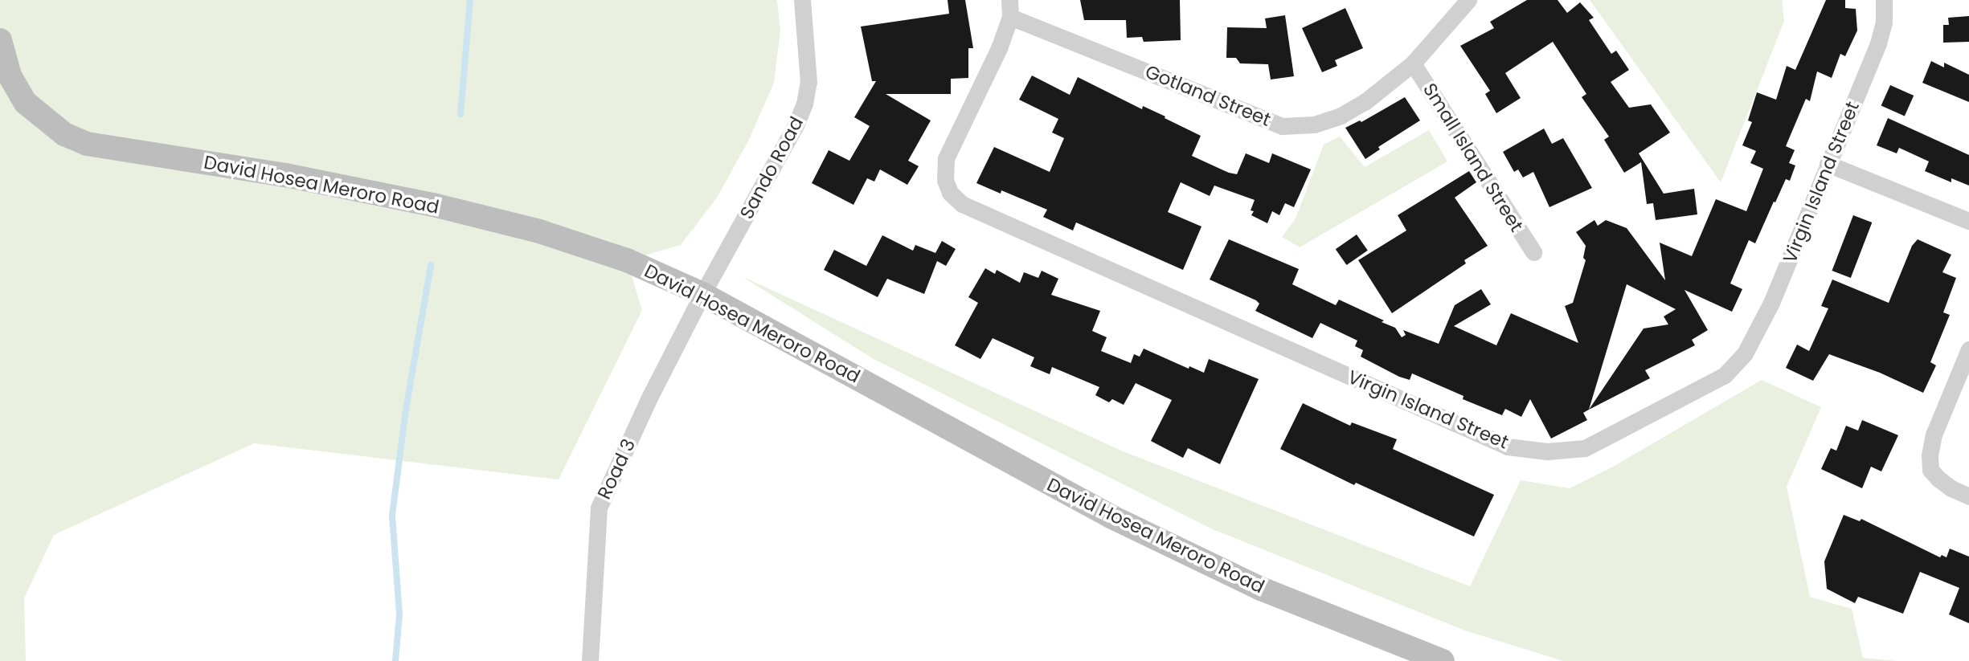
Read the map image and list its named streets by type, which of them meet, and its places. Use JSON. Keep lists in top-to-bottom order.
{
  "streets": {
    "main road": ["David Hosea Meroro Road"],
    "street": [
      "Gotland Street",
      "Small Island Street",
      "Sando Road",
      "Virgin Island Street",
      "Road 3"
    ]
  },
  "crossings": [
    ["Gotland Street", "Small Island Street"],
    ["Gotland Street", "Virgin Island Street"],
    ["Sando Road", "David Hosea Meroro Road"],
    ["Sando Road", "Road 3"],
    ["David Hosea Meroro Road", "Road 3"]
  ]
}
